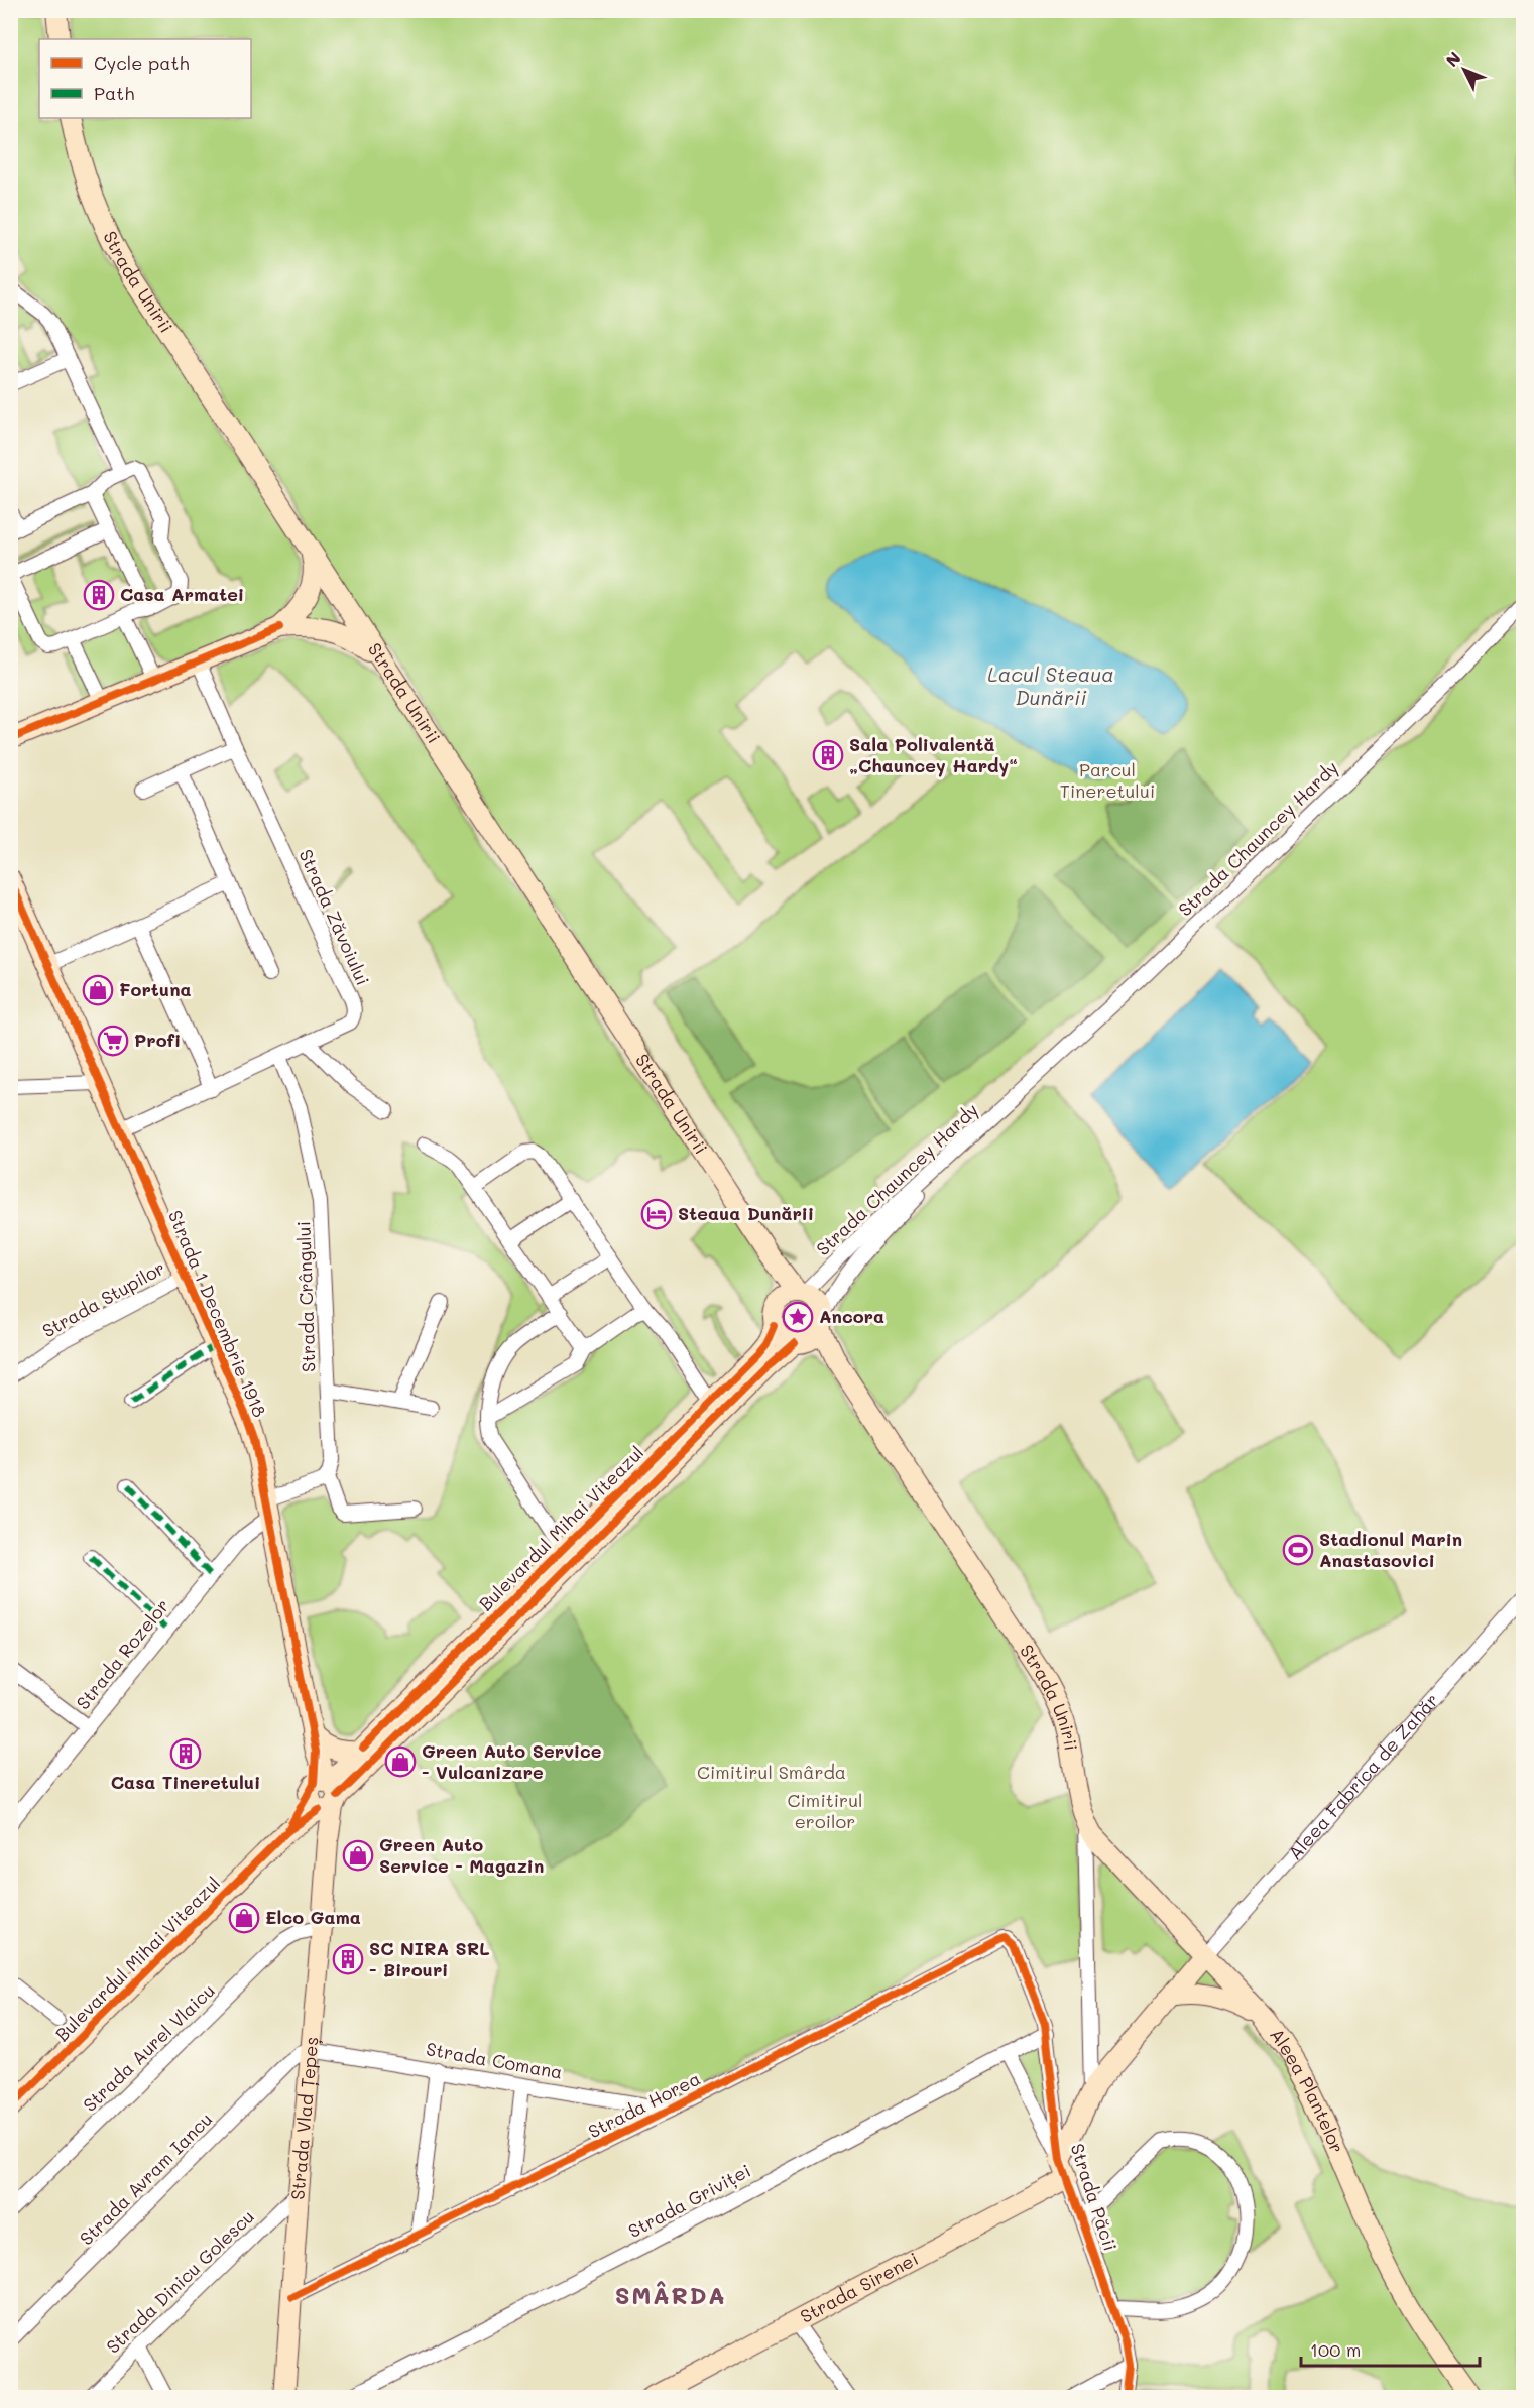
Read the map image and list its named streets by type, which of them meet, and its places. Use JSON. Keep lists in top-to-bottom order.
{
  "streets": {
    "main road": [
      "Strada Unirii",
      "Strada 1 Decembrie 1918",
      "Bulevardul Mihai Viteazul",
      "Aleea Plantelor",
      "Strada Vlad Țepeș",
      "Strada Păcii",
      "Strada Sirenei"
    ],
    "street": [
      "Strada Chauncey Hardy",
      "Strada Zăvoiului",
      "Strada Crângului",
      "Strada Stupilor",
      "Strada Rozelor",
      "Aleea Fabrica de Zahăr",
      "Strada Aurel Vlaicu",
      "Strada Comana",
      "Strada Horea",
      "Strada Avram Iancu",
      "Strada Griviței",
      "Strada Dinicu Golescu"
    ]
  },
  "crossings": [
    ["Strada Unirii", "Strada Chauncey Hardy"],
    ["Strada Unirii", "Bulevardul Mihai Viteazul"],
    ["Strada Unirii", "Aleea Plantelor"],
    ["Strada Chauncey Hardy", "Bulevardul Mihai Viteazul"],
    ["Strada Zăvoiului", "Strada Crângului"],
    ["Strada Zăvoiului", "Strada 1 Decembrie 1918"],
    ["Strada Stupilor", "Strada 1 Decembrie 1918"],
    ["Strada 1 Decembrie 1918", "Bulevardul Mihai Viteazul"],
    ["Strada 1 Decembrie 1918", "Strada Rozelor"],
    ["Strada 1 Decembrie 1918", "Strada Vlad Țepeș"],
    ["Bulevardul Mihai Viteazul", "Strada Vlad Țepeș"],
    ["Aleea Fabrica de Zahăr", "Aleea Plantelor"],
    ["Strada Aurel Vlaicu", "Strada Vlad Țepeș"],
    ["Strada Comana", "Strada Horea"],
    ["Strada Comana", "Strada Vlad Țepeș"],
    ["Strada Comana", "Strada Avram Iancu"],
    ["Strada Horea", "Strada Vlad Țepeș"],
    ["Strada Horea", "Strada Păcii"],
    ["Strada Vlad Țepeș", "Strada Avram Iancu"],
    ["Strada Vlad Țepeș", "Strada Dinicu Golescu"],
    ["Strada Păcii", "Strada Griviței"],
    ["Strada Păcii", "Strada Sirenei"]
  ],
  "districts": ["SMÂRDA"],
  "water": ["Lacul Steaua Dunării"],
  "parks": ["Parcul Tineretului", "Cimitirul Smârda", "Cimitirul eroilor"],
  "places": {
    "building": [
      "Casa Armatei",
      "Sala Polivalentă „Chauncey Hardy“",
      "Casa Tineretului",
      "SC NIRA SRL - Birouri"
    ],
    "shop": [
      "Fortuna",
      "Green Auto Service - Vulcanizare",
      "Green Auto Service - Magazin",
      "Elco Gama"
    ],
    "supermarket": ["Profi"],
    "hotel": ["Steaua Dunării"],
    "place": ["Ancora"],
    "sports": ["Stadionul Marin Anastasovici"]
  },
  "legend": ["Cycle path", "Path"],
  "scale_bar": "100 m",
  "north": "top left"
}
